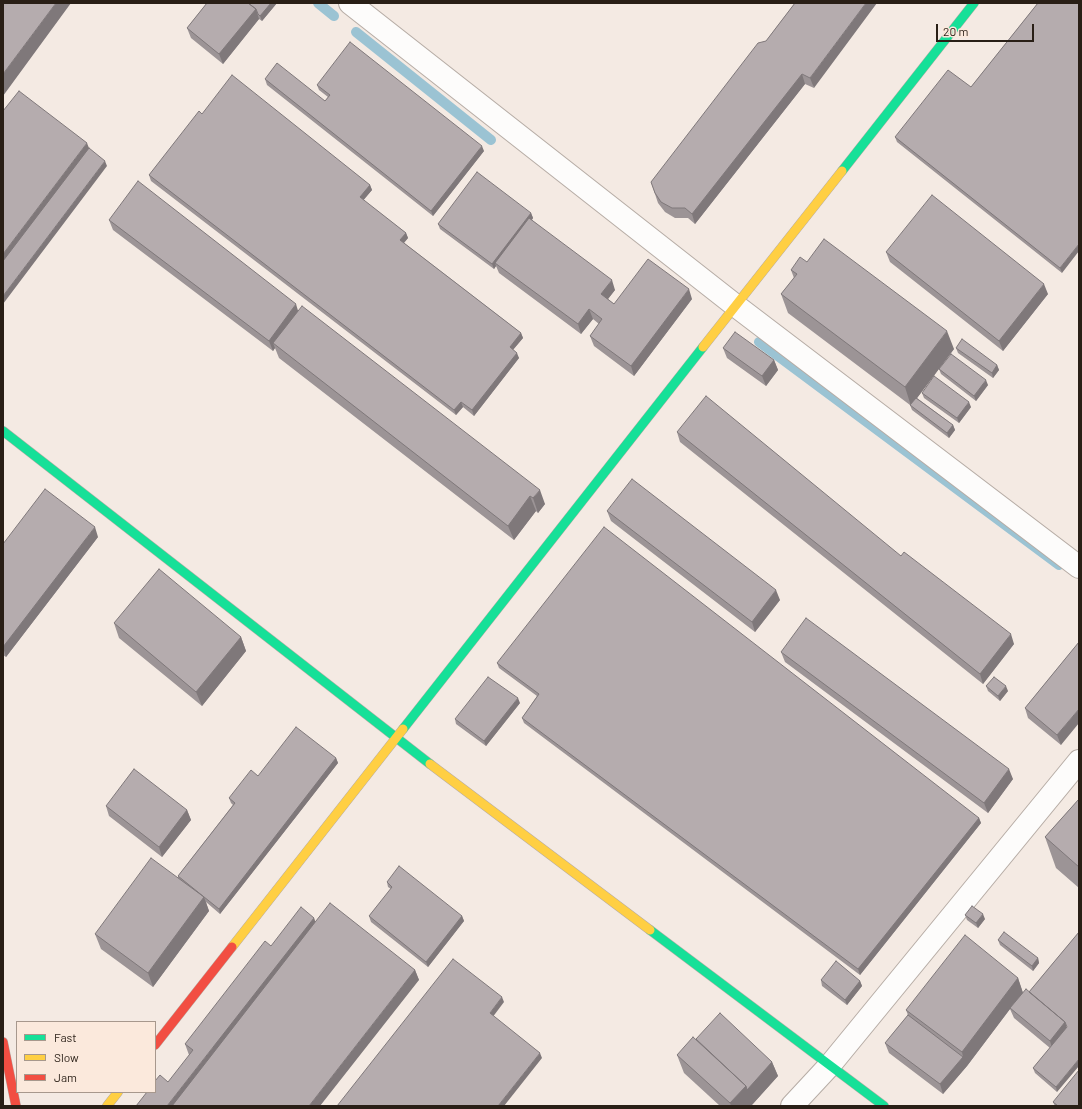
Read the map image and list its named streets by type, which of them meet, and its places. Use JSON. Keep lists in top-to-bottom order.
{
  "legend": ["Fast", "Slow", "Jam"],
  "scale_bar": "20 m"
}
